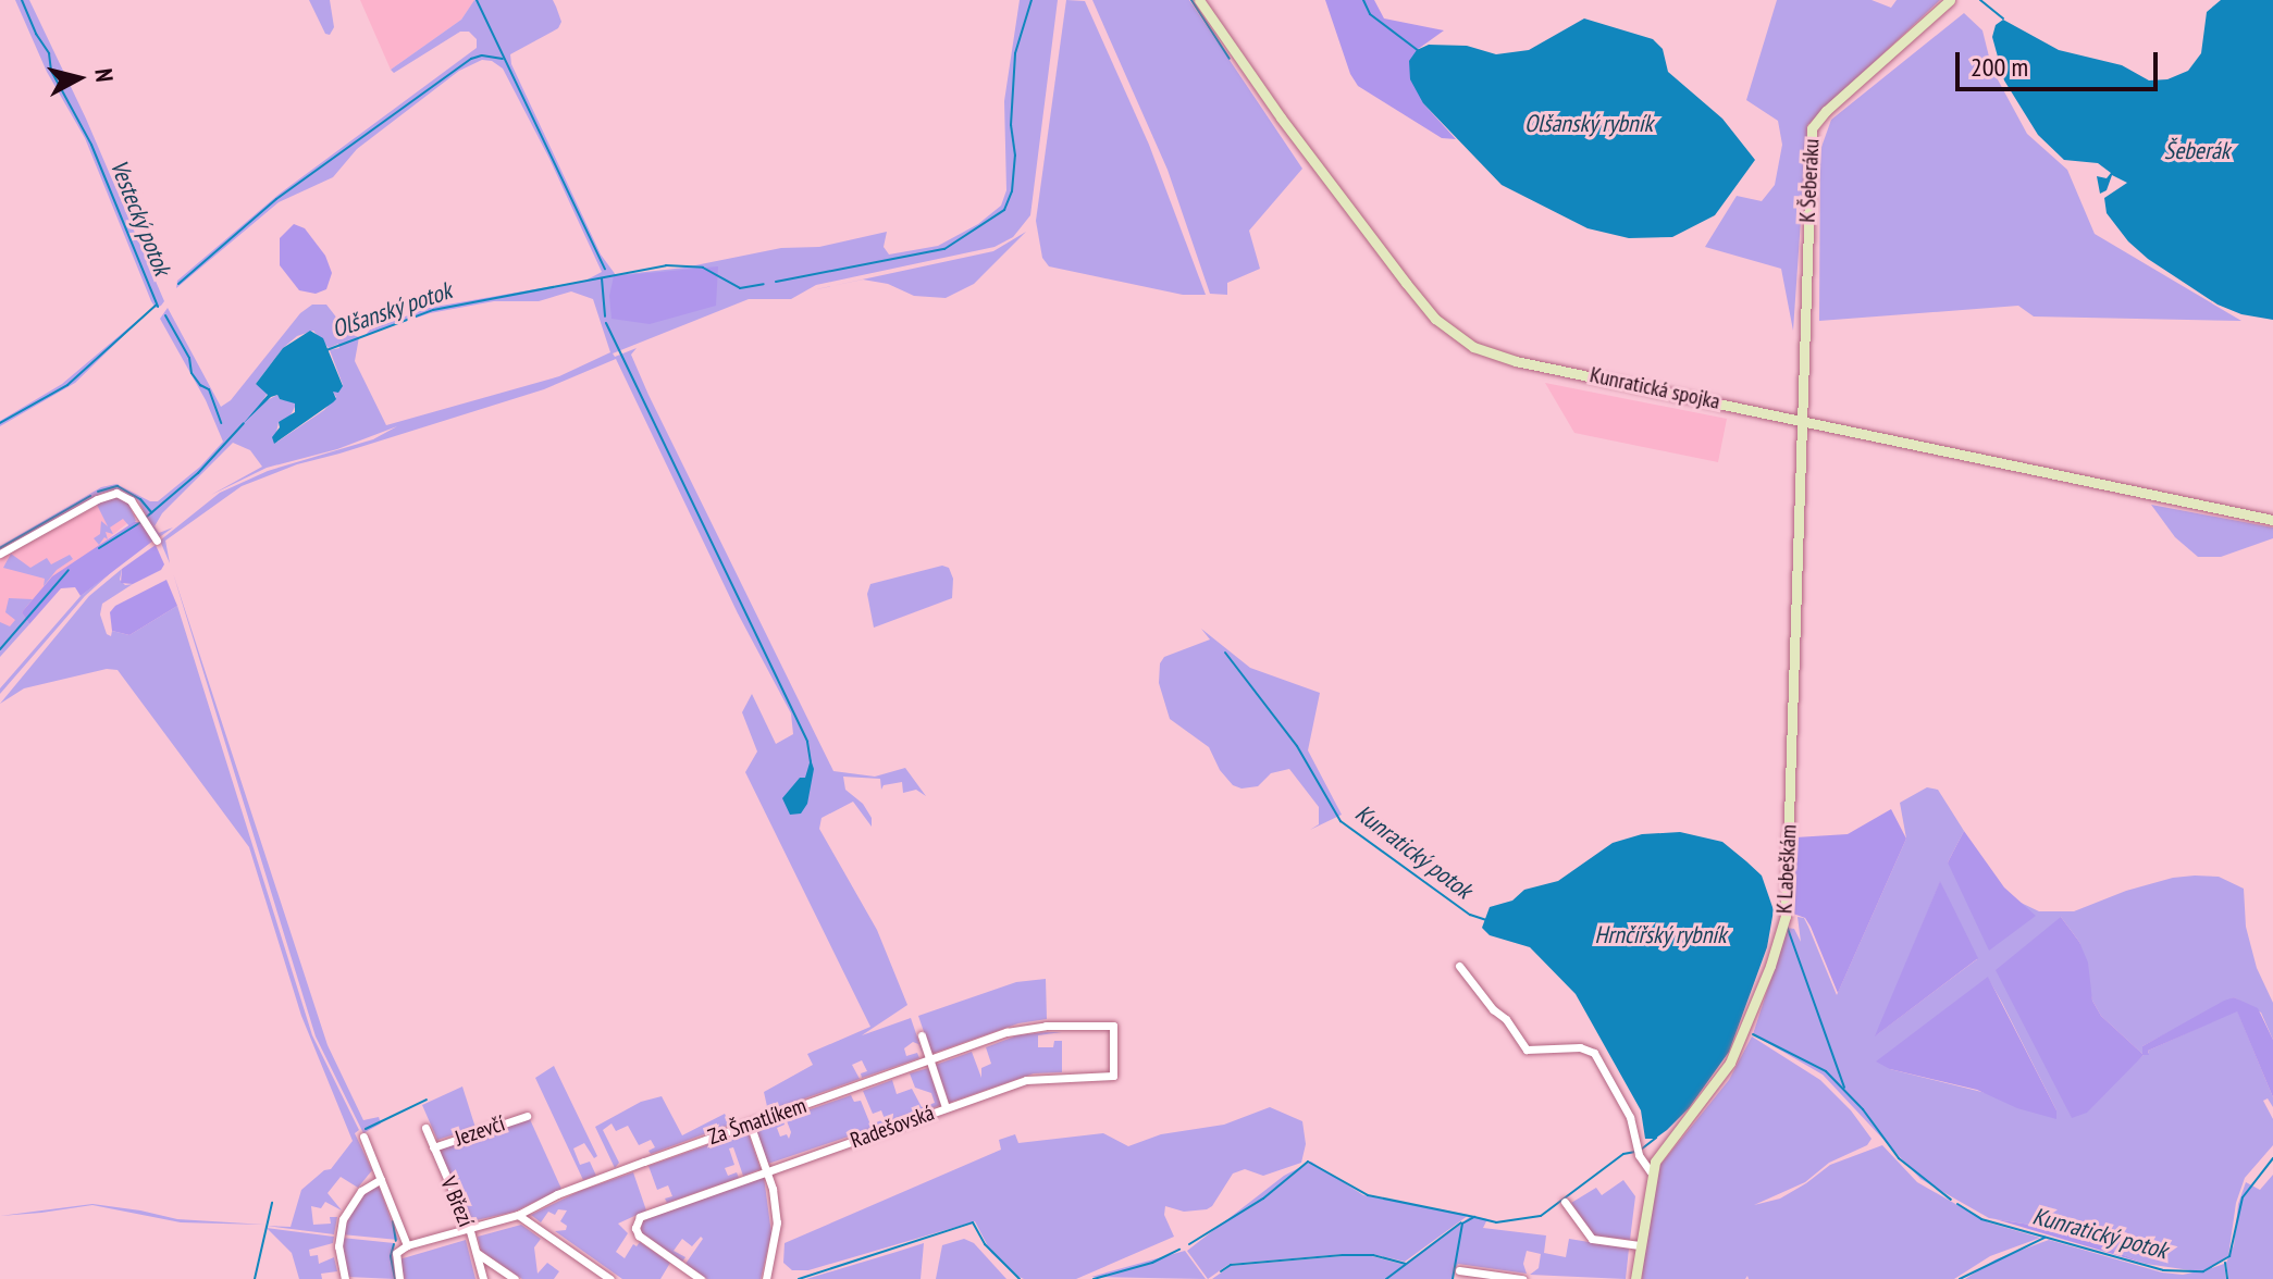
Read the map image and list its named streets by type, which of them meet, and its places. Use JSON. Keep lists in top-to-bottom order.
{
  "streets": {
    "street": [
      "K Šeberáku",
      "Kunratická spojka",
      "K Labeškám",
      "Za Šmatlíkem",
      "Radešovská",
      "Jezevčí",
      "V Březí"
    ]
  },
  "crossings": [
    ["K Šeberáku", "Kunratická spojka"],
    ["K Šeberáku", "K Labeškám"],
    ["Kunratická spojka", "K Labeškám"],
    ["Za Šmatlíkem", "Radešovská"],
    ["Za Šmatlíkem", "V Březí"],
    ["Jezevčí", "V Březí"]
  ],
  "water": [
    "Olšanský rybník",
    "Šeberák",
    "Vestecký potok",
    "Olšanský potok",
    "Kunratický potok",
    "Hrnčířský rybník"
  ],
  "scale_bar": "200 m",
  "north": "right"
}
